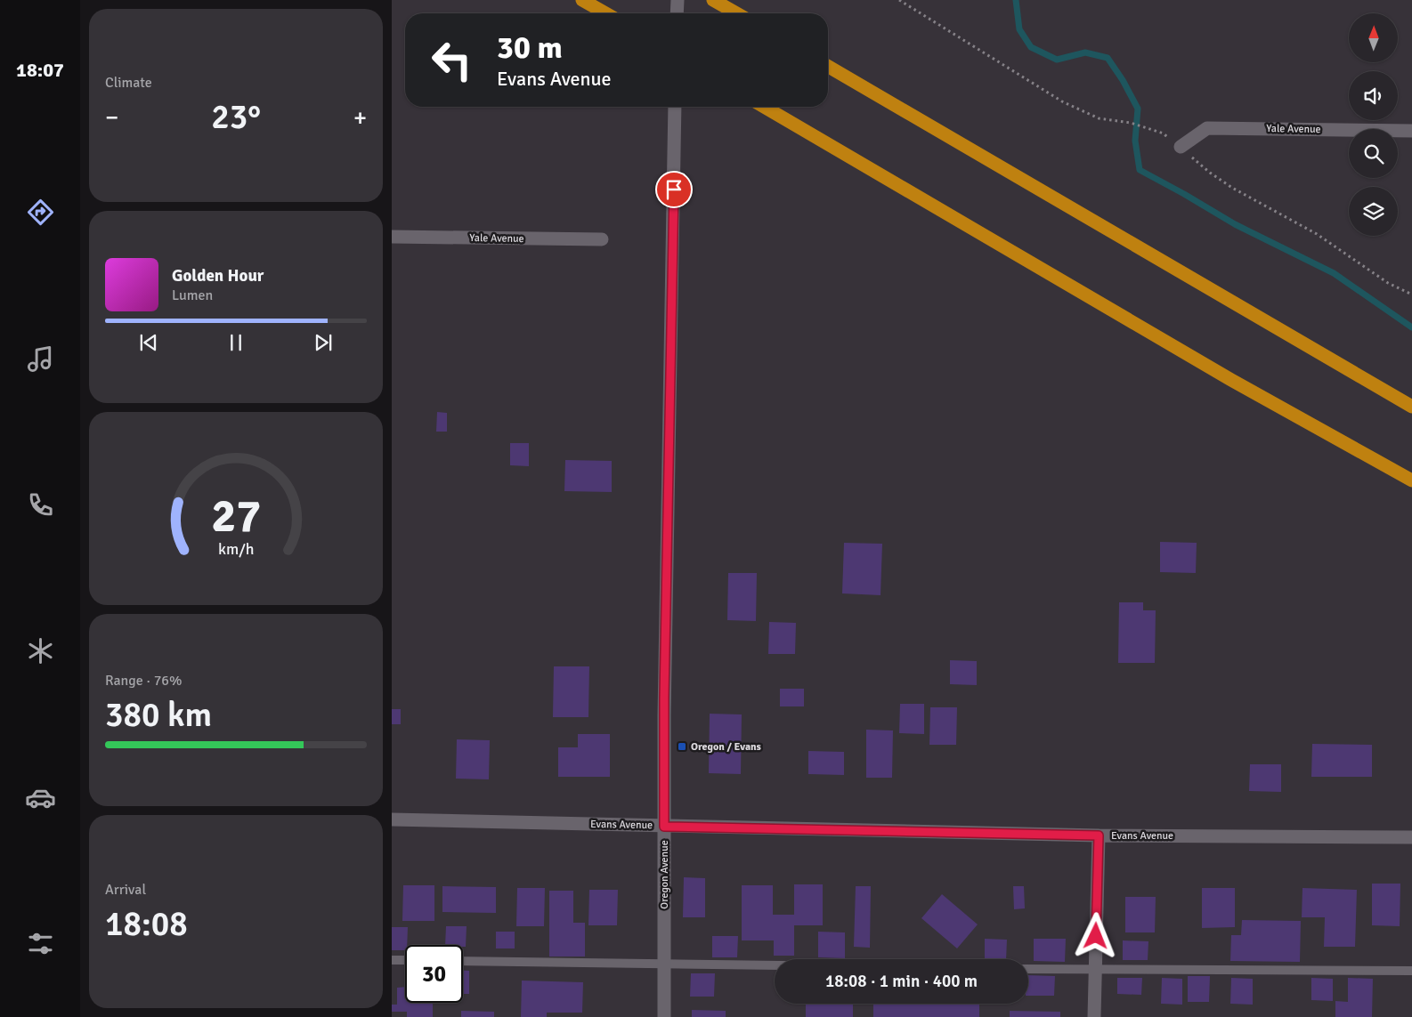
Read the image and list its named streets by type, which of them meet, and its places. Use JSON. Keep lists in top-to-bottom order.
{
  "streets": {
    "street": ["Yale Avenue", "Evans Avenue", "Oregon Avenue"]
  },
  "crossings": [
    ["Evans Avenue", "Oregon Avenue"]
  ],
  "places": {
    "transit": ["Oregon / Evans"]
  },
  "north": "top",
  "page": {
    "tabs": "18:07",
    "tile": [
      "Climate",
      ["Range · 76%", "380 km"],
      ["Arrival", "18:08"]
    ],
    "turn": ["30 m", "Evans Avenue"],
    "heat": ["−", "23°", "+"],
    "song": ["Golden Hour", "Lumen"],
    "limit": "30",
    "trip": "18:08 · 1 min · 400 m",
    "gauge": ["27", "km/h"]
  }
}
